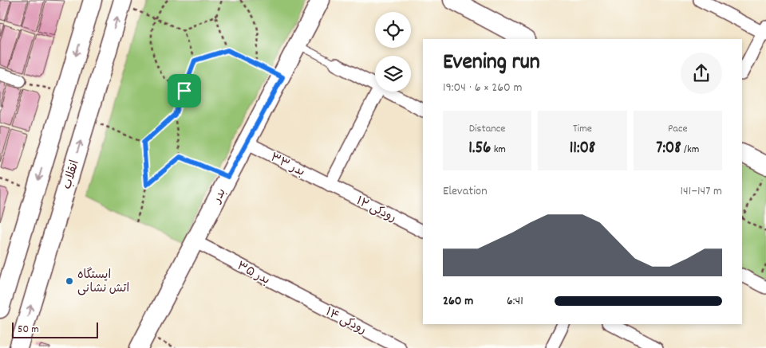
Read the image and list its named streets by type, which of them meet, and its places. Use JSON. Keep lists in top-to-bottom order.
{
  "streets": {
    "main road": ["انقلاب", "بدر"],
    "street": [
      "بدر ۳۳",
      "رودکی ۱۲",
      "بدر ۳۵",
      "رودکی ۱۴"
    ]
  },
  "crossings": [
    ["بدر ۳۳", "بدر"],
    ["بدر ۳۳", "رودکی ۱۲"],
    ["بدر", "بدر ۳۵"],
    ["بدر ۳۵", "رودکی ۱۴"]
  ],
  "places": ["ایستگاه اتش نشانی"],
  "scale_bar": "50 m",
  "page": {
    "heading": ["Evening run", "19:04 · 6 × 260 m"],
    "stats": [
      ["Distance", "1.56 km"],
      ["Time", "11:08"],
      ["Pace", "7:08 /km"]
    ],
    "chart": ["Elevation", "141–147 m"],
    "list": [
      {
        "name": "260 m",
        "note": "6:41"
      }
    ],
    "scale": "50 m"
  }
}
